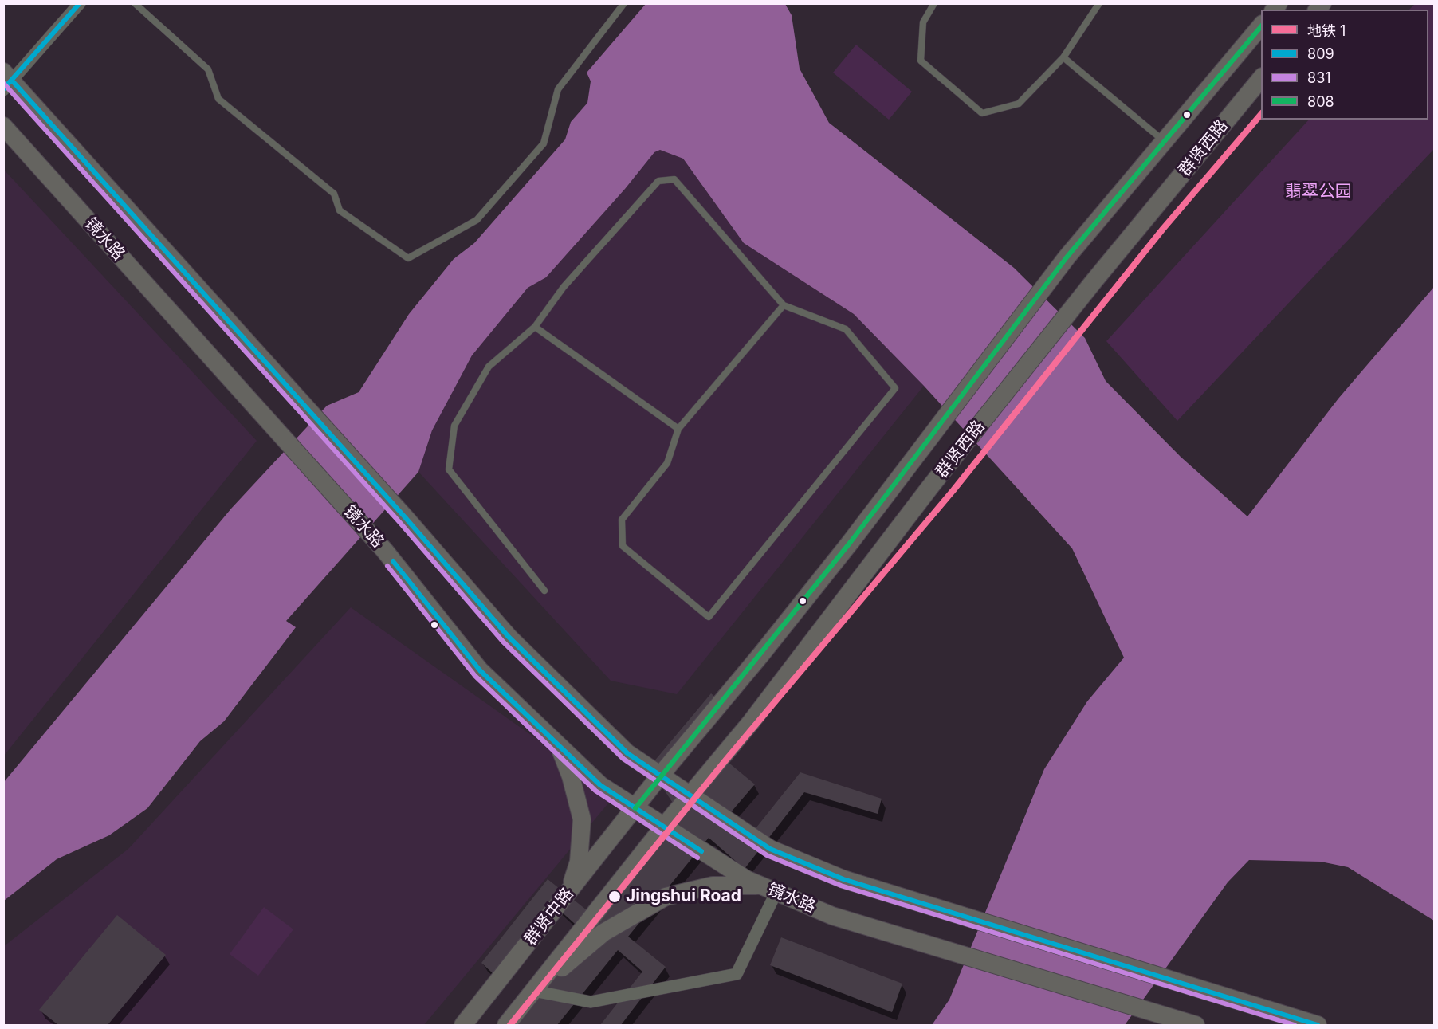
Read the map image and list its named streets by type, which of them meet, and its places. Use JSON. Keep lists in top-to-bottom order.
{
  "streets": {
    "main road": ["群贤西路", "镜水路", "群贤中路"]
  },
  "crossings": [
    ["群贤西路", "镜水路"],
    ["群贤西路", "群贤中路"],
    ["镜水路", "群贤中路"]
  ],
  "parks": ["翡翠公园"],
  "places": ["Jingshui Road"],
  "lines": [
    "transit line 809",
    "transit line 808",
    "transit line 831",
    "metro line 1"
  ],
  "legend": [
    "地铁 1",
    "809",
    "831",
    "808"
  ]
}
